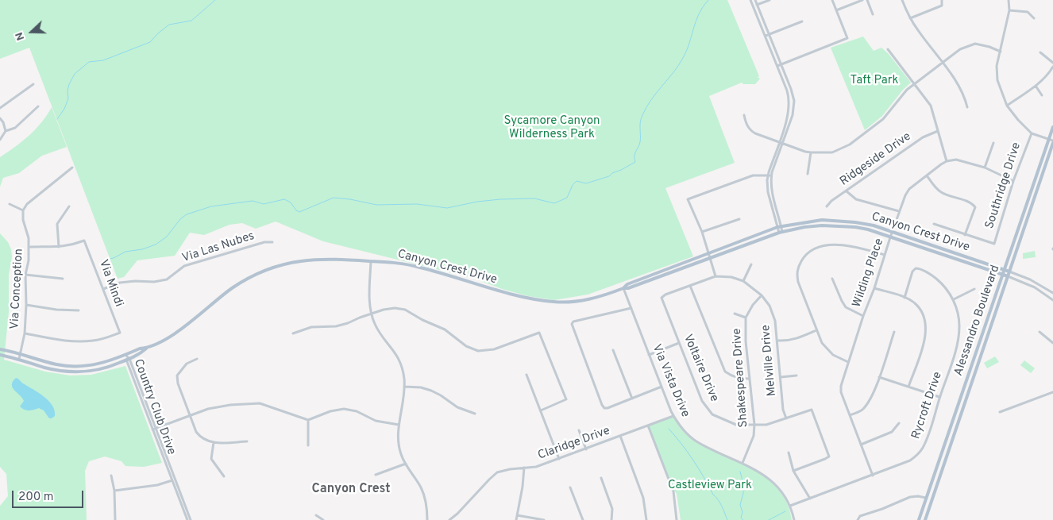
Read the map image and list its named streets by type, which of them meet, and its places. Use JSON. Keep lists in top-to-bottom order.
{
  "streets": {
    "main road": ["Canyon Crest Drive", "Alessandro Boulevard"],
    "street": [
      "Ridgeside Drive",
      "Southridge Drive",
      "Via Las Nubes",
      "Wilding Place",
      "Via Mindi",
      "Via Conception",
      "Melville Drive",
      "Voltaire Drive",
      "Shakespeare Drive",
      "Via Vista Drive",
      "Rycroft Drive",
      "Country Club Drive",
      "Claridge Drive"
    ]
  },
  "crossings": [
    ["Canyon Crest Drive", "Wilding Place"],
    ["Canyon Crest Drive", "Via Conception"],
    ["Canyon Crest Drive", "Alessandro Boulevard"],
    ["Canyon Crest Drive", "Via Vista Drive"],
    ["Canyon Crest Drive", "Country Club Drive"],
    ["Via Las Nubes", "Via Mindi"],
    ["Wilding Place", "Rycroft Drive"],
    ["Via Mindi", "Via Conception"],
    ["Melville Drive", "Voltaire Drive"],
    ["Melville Drive", "Shakespeare Drive"],
    ["Voltaire Drive", "Shakespeare Drive"],
    ["Shakespeare Drive", "Via Vista Drive"],
    ["Via Vista Drive", "Rycroft Drive"],
    ["Via Vista Drive", "Claridge Drive"]
  ],
  "districts": ["Canyon Crest"],
  "parks": ["Taft Park", "Sycamore Canyon Wilderness Park", "Castleview Park"],
  "scale_bar": "200 m",
  "north": "left"
}
